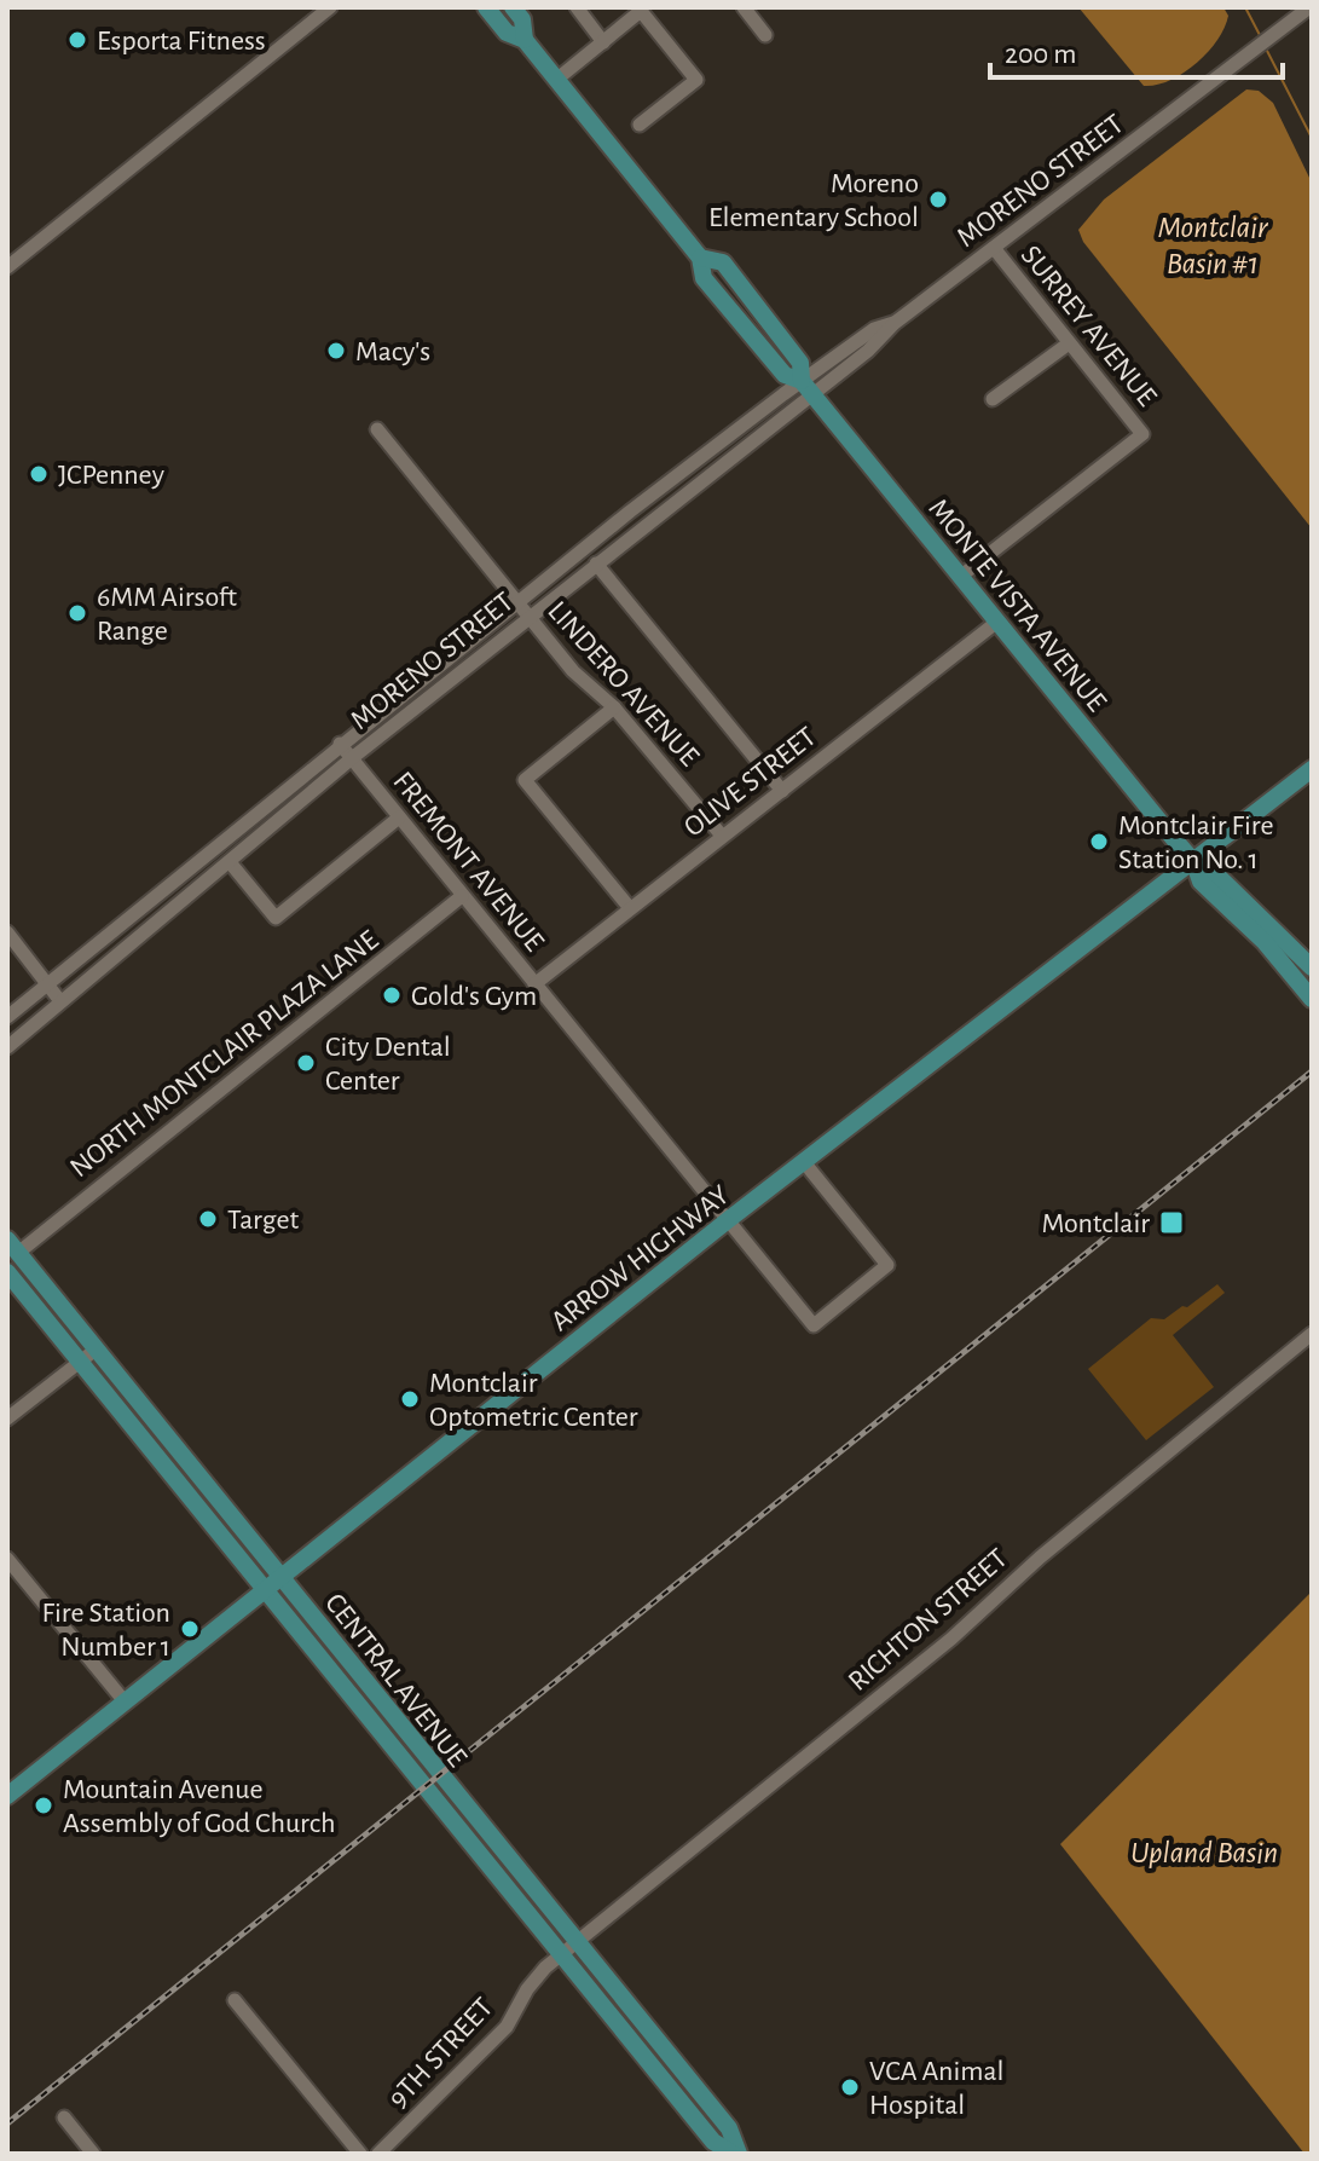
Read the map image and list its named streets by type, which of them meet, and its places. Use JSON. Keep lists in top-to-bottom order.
{
  "streets": {
    "main road": ["MONTE VISTA AVENUE", "ARROW HIGHWAY", "CENTRAL AVENUE"],
    "street": [
      "MORENO STREET",
      "SURREY AVENUE",
      "LINDERO AVENUE",
      "OLIVE STREET",
      "FREMONT AVENUE",
      "NORTH MONTCLAIR PLAZA LANE",
      "RICHTON STREET",
      "9TH STREET"
    ]
  },
  "crossings": [
    ["MORENO STREET", "SURREY AVENUE"],
    ["MORENO STREET", "MONTE VISTA AVENUE"],
    ["MORENO STREET", "LINDERO AVENUE"],
    ["MORENO STREET", "FREMONT AVENUE"],
    ["SURREY AVENUE", "MONTE VISTA AVENUE"],
    ["MONTE VISTA AVENUE", "OLIVE STREET"],
    ["MONTE VISTA AVENUE", "ARROW HIGHWAY"],
    ["LINDERO AVENUE", "OLIVE STREET"],
    ["OLIVE STREET", "FREMONT AVENUE"],
    ["FREMONT AVENUE", "NORTH MONTCLAIR PLAZA LANE"],
    ["FREMONT AVENUE", "ARROW HIGHWAY"],
    ["NORTH MONTCLAIR PLAZA LANE", "CENTRAL AVENUE"],
    ["ARROW HIGHWAY", "CENTRAL AVENUE"],
    ["RICHTON STREET", "CENTRAL AVENUE"],
    ["RICHTON STREET", "9TH STREET"],
    ["CENTRAL AVENUE", "9TH STREET"]
  ],
  "water": ["Montclair Basin #1", "Upland Basin"],
  "places": {
    "other": [
      "Esporta Fitness",
      "Moreno Elementary School",
      "Macy's",
      "JCPenney",
      "6MM Airsoft Range",
      "Montclair Fire Station No. 1",
      "Gold's Gym",
      "City Dental Center",
      "Target",
      "Montclair Optometric Center",
      "Fire Station Number 1",
      "Mountain Avenue Assembly of God Church",
      "VCA Animal Hospital"
    ],
    "transit": ["Montclair"]
  },
  "scale_bar": "200 m"
}
